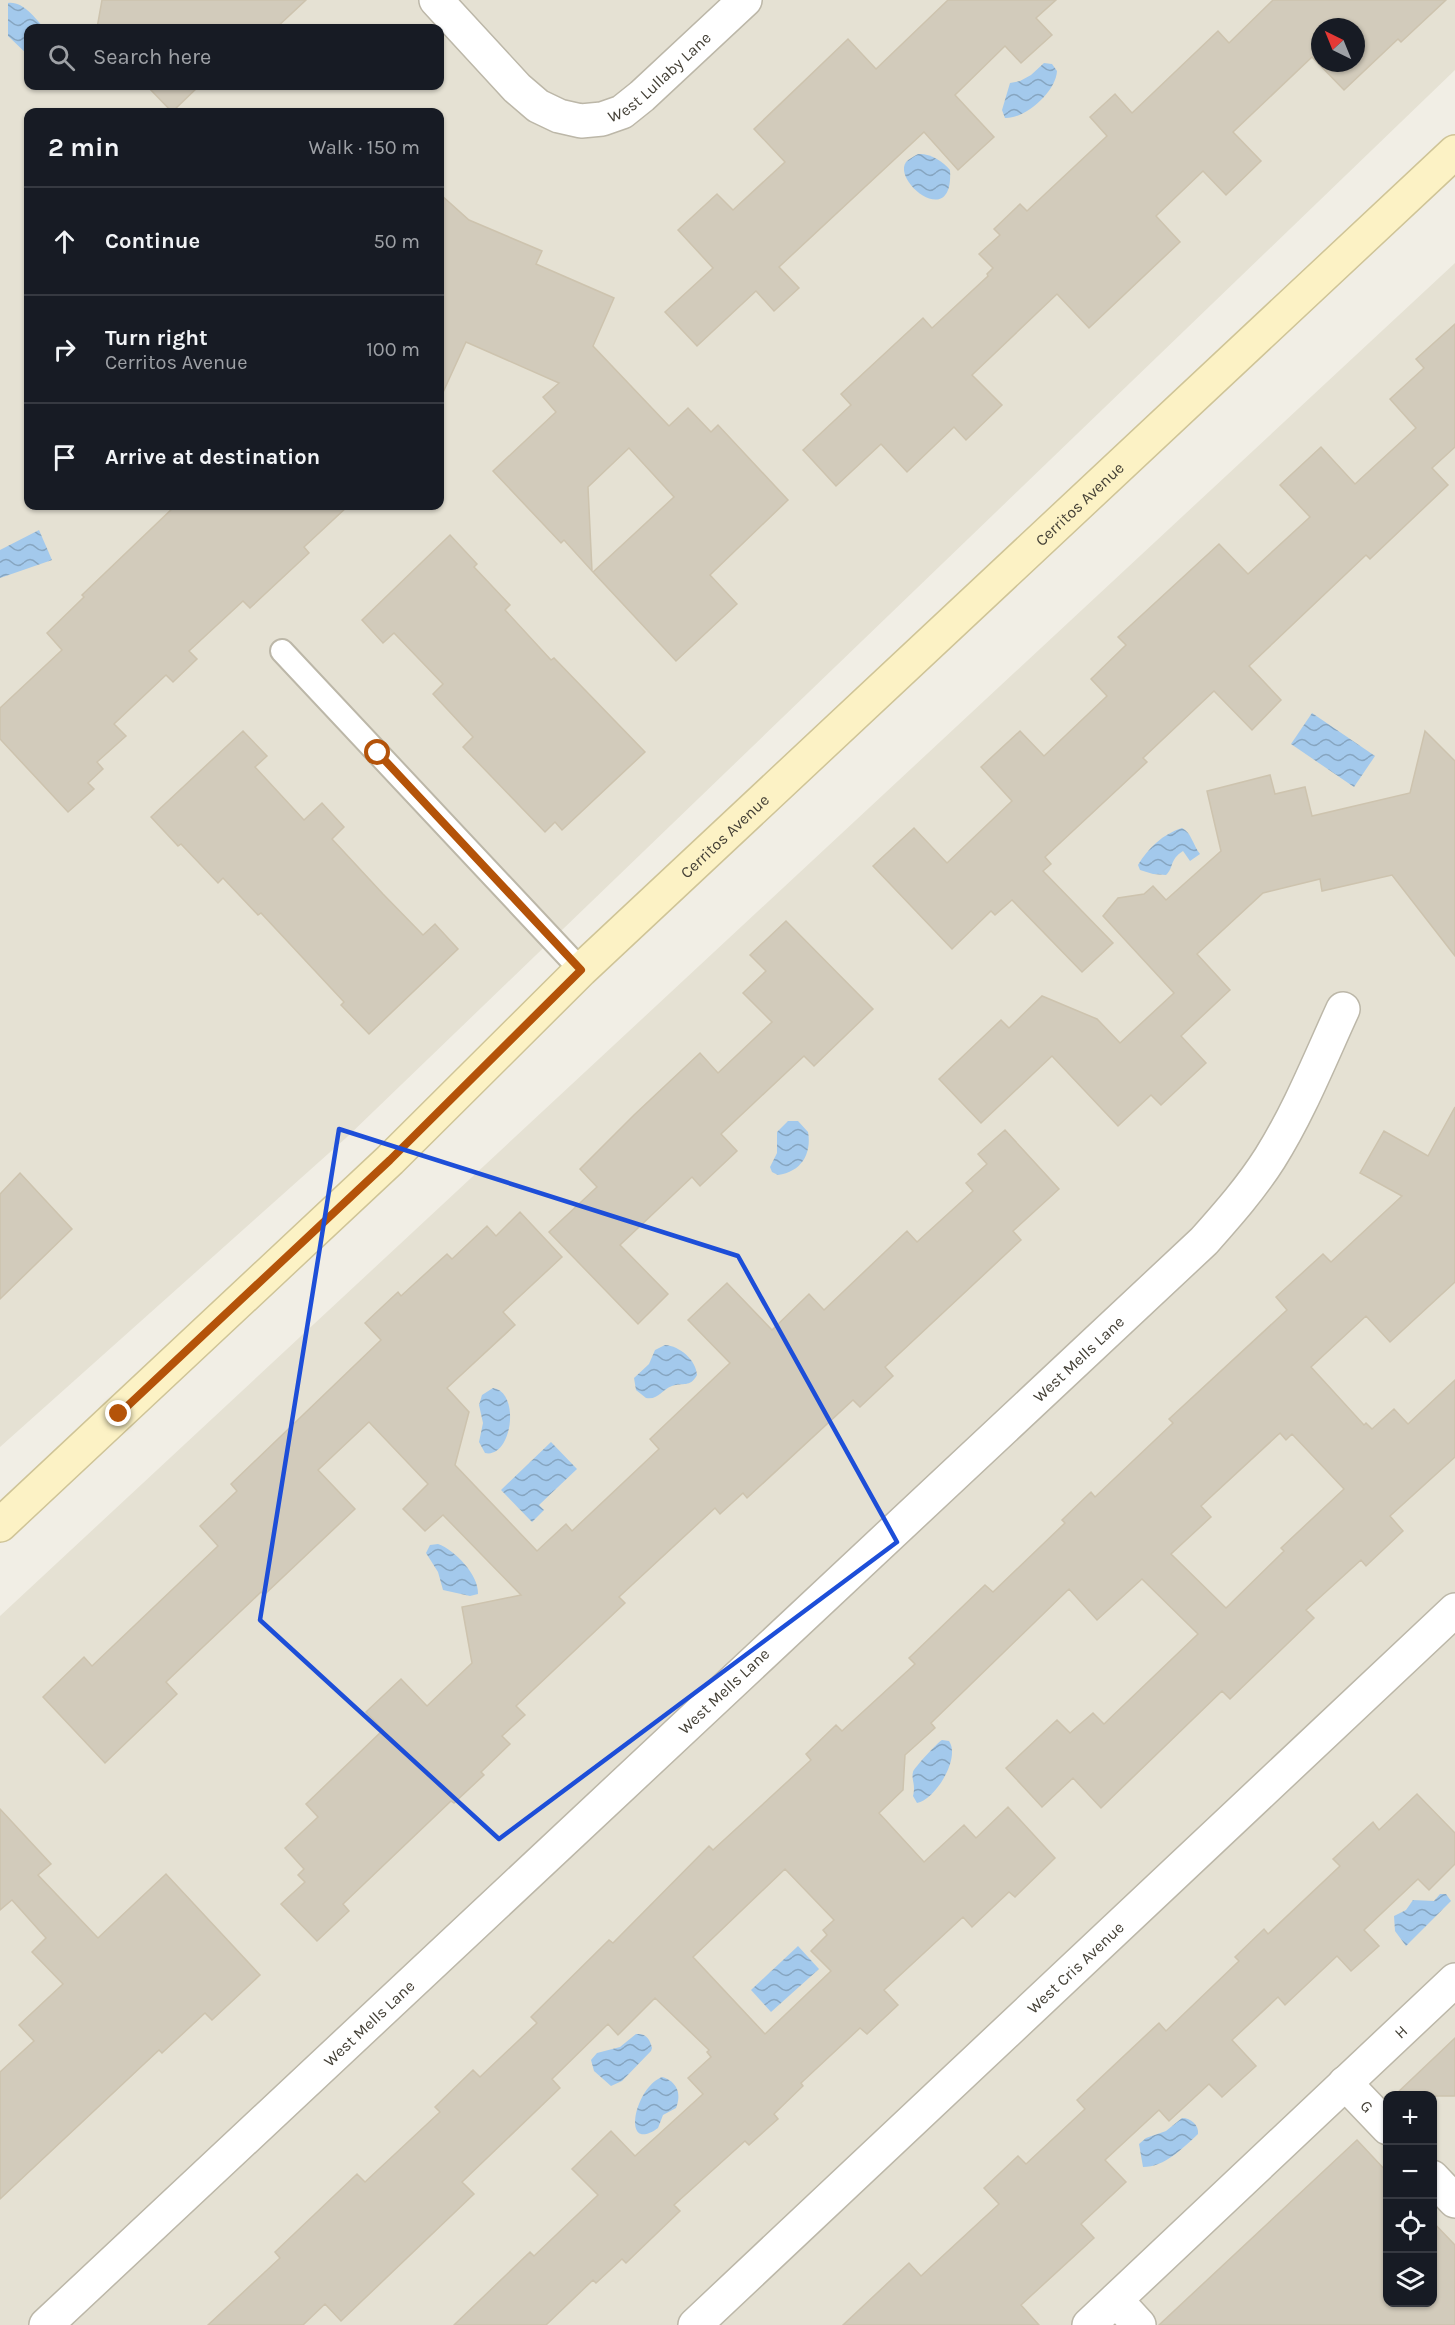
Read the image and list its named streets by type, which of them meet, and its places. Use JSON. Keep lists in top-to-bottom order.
{
  "streets": {
    "street": [
      "West Lullaby Lane",
      "Cerritos Avenue",
      "West Mells Lane",
      "West Cris Avenue",
      "H",
      "G"
    ]
  },
  "crossings": [
    ["H", "G"]
  ],
  "north": "top left",
  "page": {
    "search": "Search here",
    "heading": ["2 min", "Walk · 150 m"],
    "list": [
      ["Continue", "50 m"],
      ["Turn right", "Cerritos Avenue", "100 m"],
      "Arrive at destination"
    ],
    "map_buttons": ["+", "−"]
  }
}
